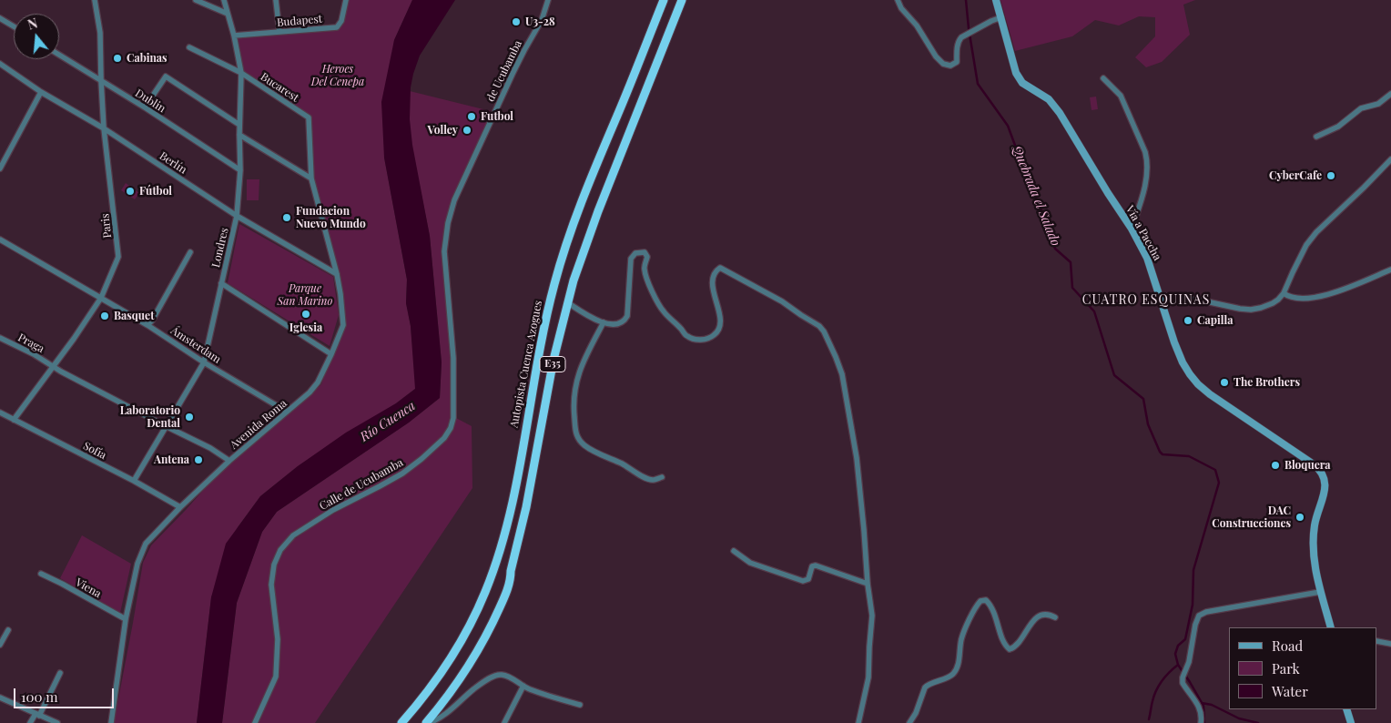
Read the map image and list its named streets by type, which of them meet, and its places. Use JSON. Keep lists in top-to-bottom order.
{
  "streets": {
    "highway": ["Autopista Cuenca Azogues", "E35"],
    "main road": ["Vía a Paccha"],
    "street": [
      "Budapest",
      "de Ucubamba",
      "Bucarest",
      "Dublin",
      "Berlín",
      "Paris",
      "Londres",
      "Praga",
      "Ámsterdam",
      "Avenida Roma",
      "Sofía",
      "Calle de Ucubamba",
      "Viena"
    ]
  },
  "crossings": [
    ["Budapest", "Londres"],
    ["de Ucubamba", "Calle de Ucubamba"],
    ["Bucarest", "Londres"],
    ["Bucarest", "Avenida Roma"],
    ["Dublin", "Paris"],
    ["Dublin", "Londres"],
    ["Berlín", "Paris"],
    ["Berlín", "Londres"],
    ["Berlín", "Avenida Roma"],
    ["Paris", "Praga"],
    ["Paris", "Ámsterdam"],
    ["Paris", "Sofía"],
    ["Londres", "Praga"],
    ["Londres", "Ámsterdam"],
    ["Londres", "Sofía"],
    ["Praga", "Avenida Roma"],
    ["Ámsterdam", "Avenida Roma"],
    ["Avenida Roma", "Sofía"],
    ["Avenida Roma", "Viena"]
  ],
  "districts": ["CUATRO ESQUINAS"],
  "water": ["Quebrada el Salado", "Río Cuenca"],
  "parks": ["Heroes Del Cenepa", "Parque San Marino"],
  "places": [
    "U3-28",
    "Cabinas",
    "Futbol",
    "Volley",
    "CyberCafe",
    "Fútbol",
    "Fundacion Nuevo Mundo",
    "Iglesia",
    "Basquet",
    "Capilla",
    "The Brothers",
    "Laboratorio Dental",
    "Antena",
    "Bloquera",
    "DAC Construcciones"
  ],
  "legend": ["Road", "Park", "Water"],
  "scale_bar": "100 m",
  "north": "top"
}
